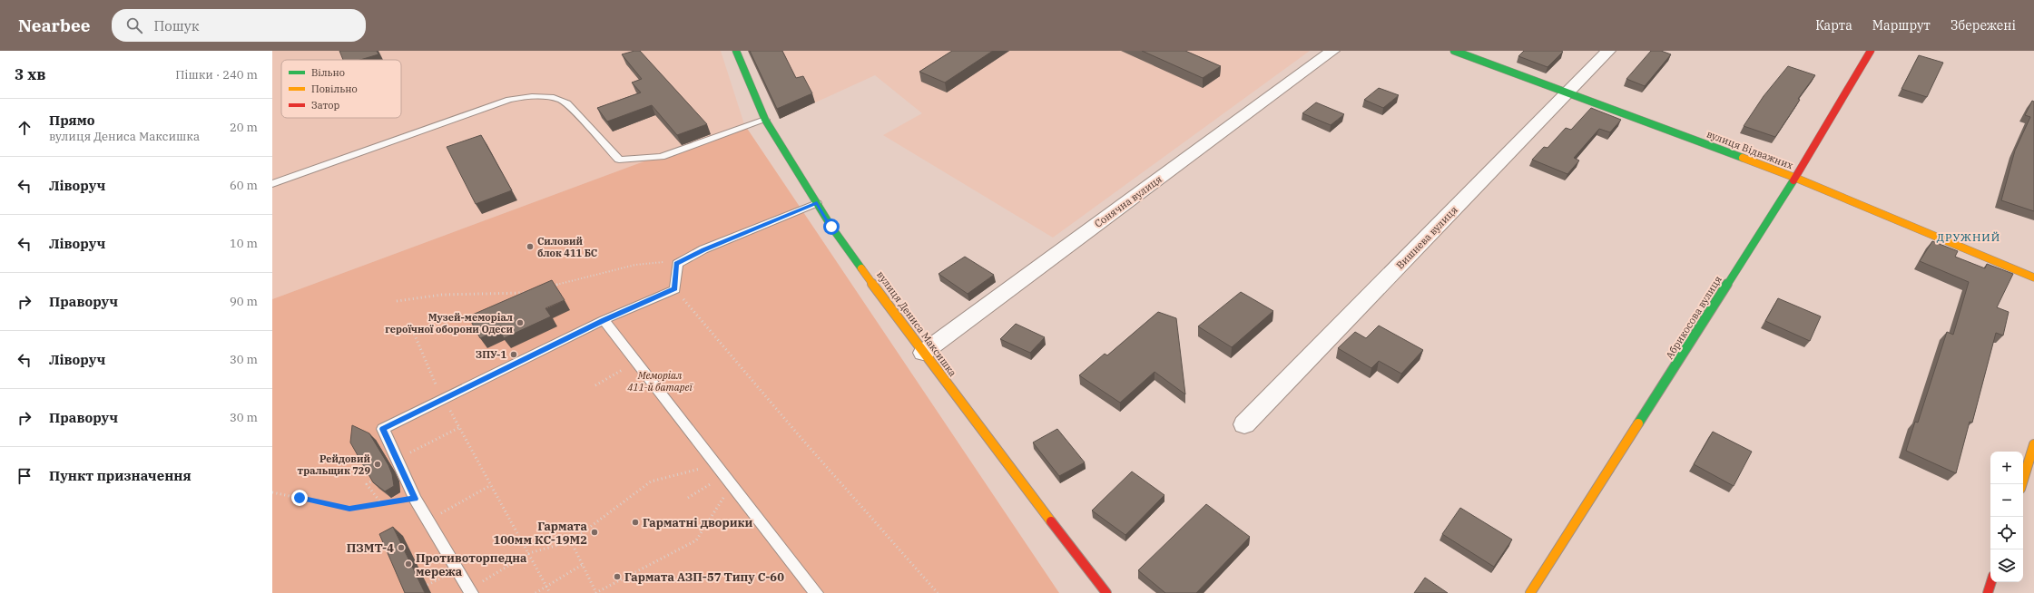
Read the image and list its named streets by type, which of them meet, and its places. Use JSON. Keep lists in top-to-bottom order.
{
  "streets": {
    "street": [
      "вулиця Відважних",
      "Сонячна вулиця",
      "Вишнева вулиця",
      "Абрикосова вулиця",
      "вулиця Дениса Максишка"
    ]
  },
  "crossings": [
    ["вулиця Відважних", "Вишнева вулиця"],
    ["вулиця Відважних", "Абрикосова вулиця"],
    ["Сонячна вулиця", "вулиця Дениса Максишка"]
  ],
  "districts": ["ДРУЖНИЙ"],
  "parks": ["Меморіал 411-й батареї"],
  "places": [
    "Силовий блок 411 БС",
    "Музей-меморіал героїчної оборони Одеси",
    "ЗПУ-1",
    "Рейдовий тральщик 729",
    "Гарматні дворики",
    "Гармата 100мм КС-19М2",
    "ПЗМТ-4",
    "Противоторпедна мережа",
    "Гармата АЗП-57 Типу С-60"
  ],
  "legend": ["Вільно", "Повільно", "Затор"],
  "page": {
    "header": "Nearbee",
    "search": "Пошук",
    "nav": ["Карта", "Маршрут", "Збережені"],
    "heading": ["3 хв", "Пішки · 240 m"],
    "list": [
      ["Прямо", "вулиця Дениса Максишка", "20 m"],
      ["Ліворуч", "60 m"],
      ["Ліворуч", "10 m"],
      ["Праворуч", "90 m"],
      ["Ліворуч", "30 m"],
      ["Праворуч", "30 m"],
      "Пункт призначення"
    ],
    "map_buttons": ["+", "−"]
  }
}
